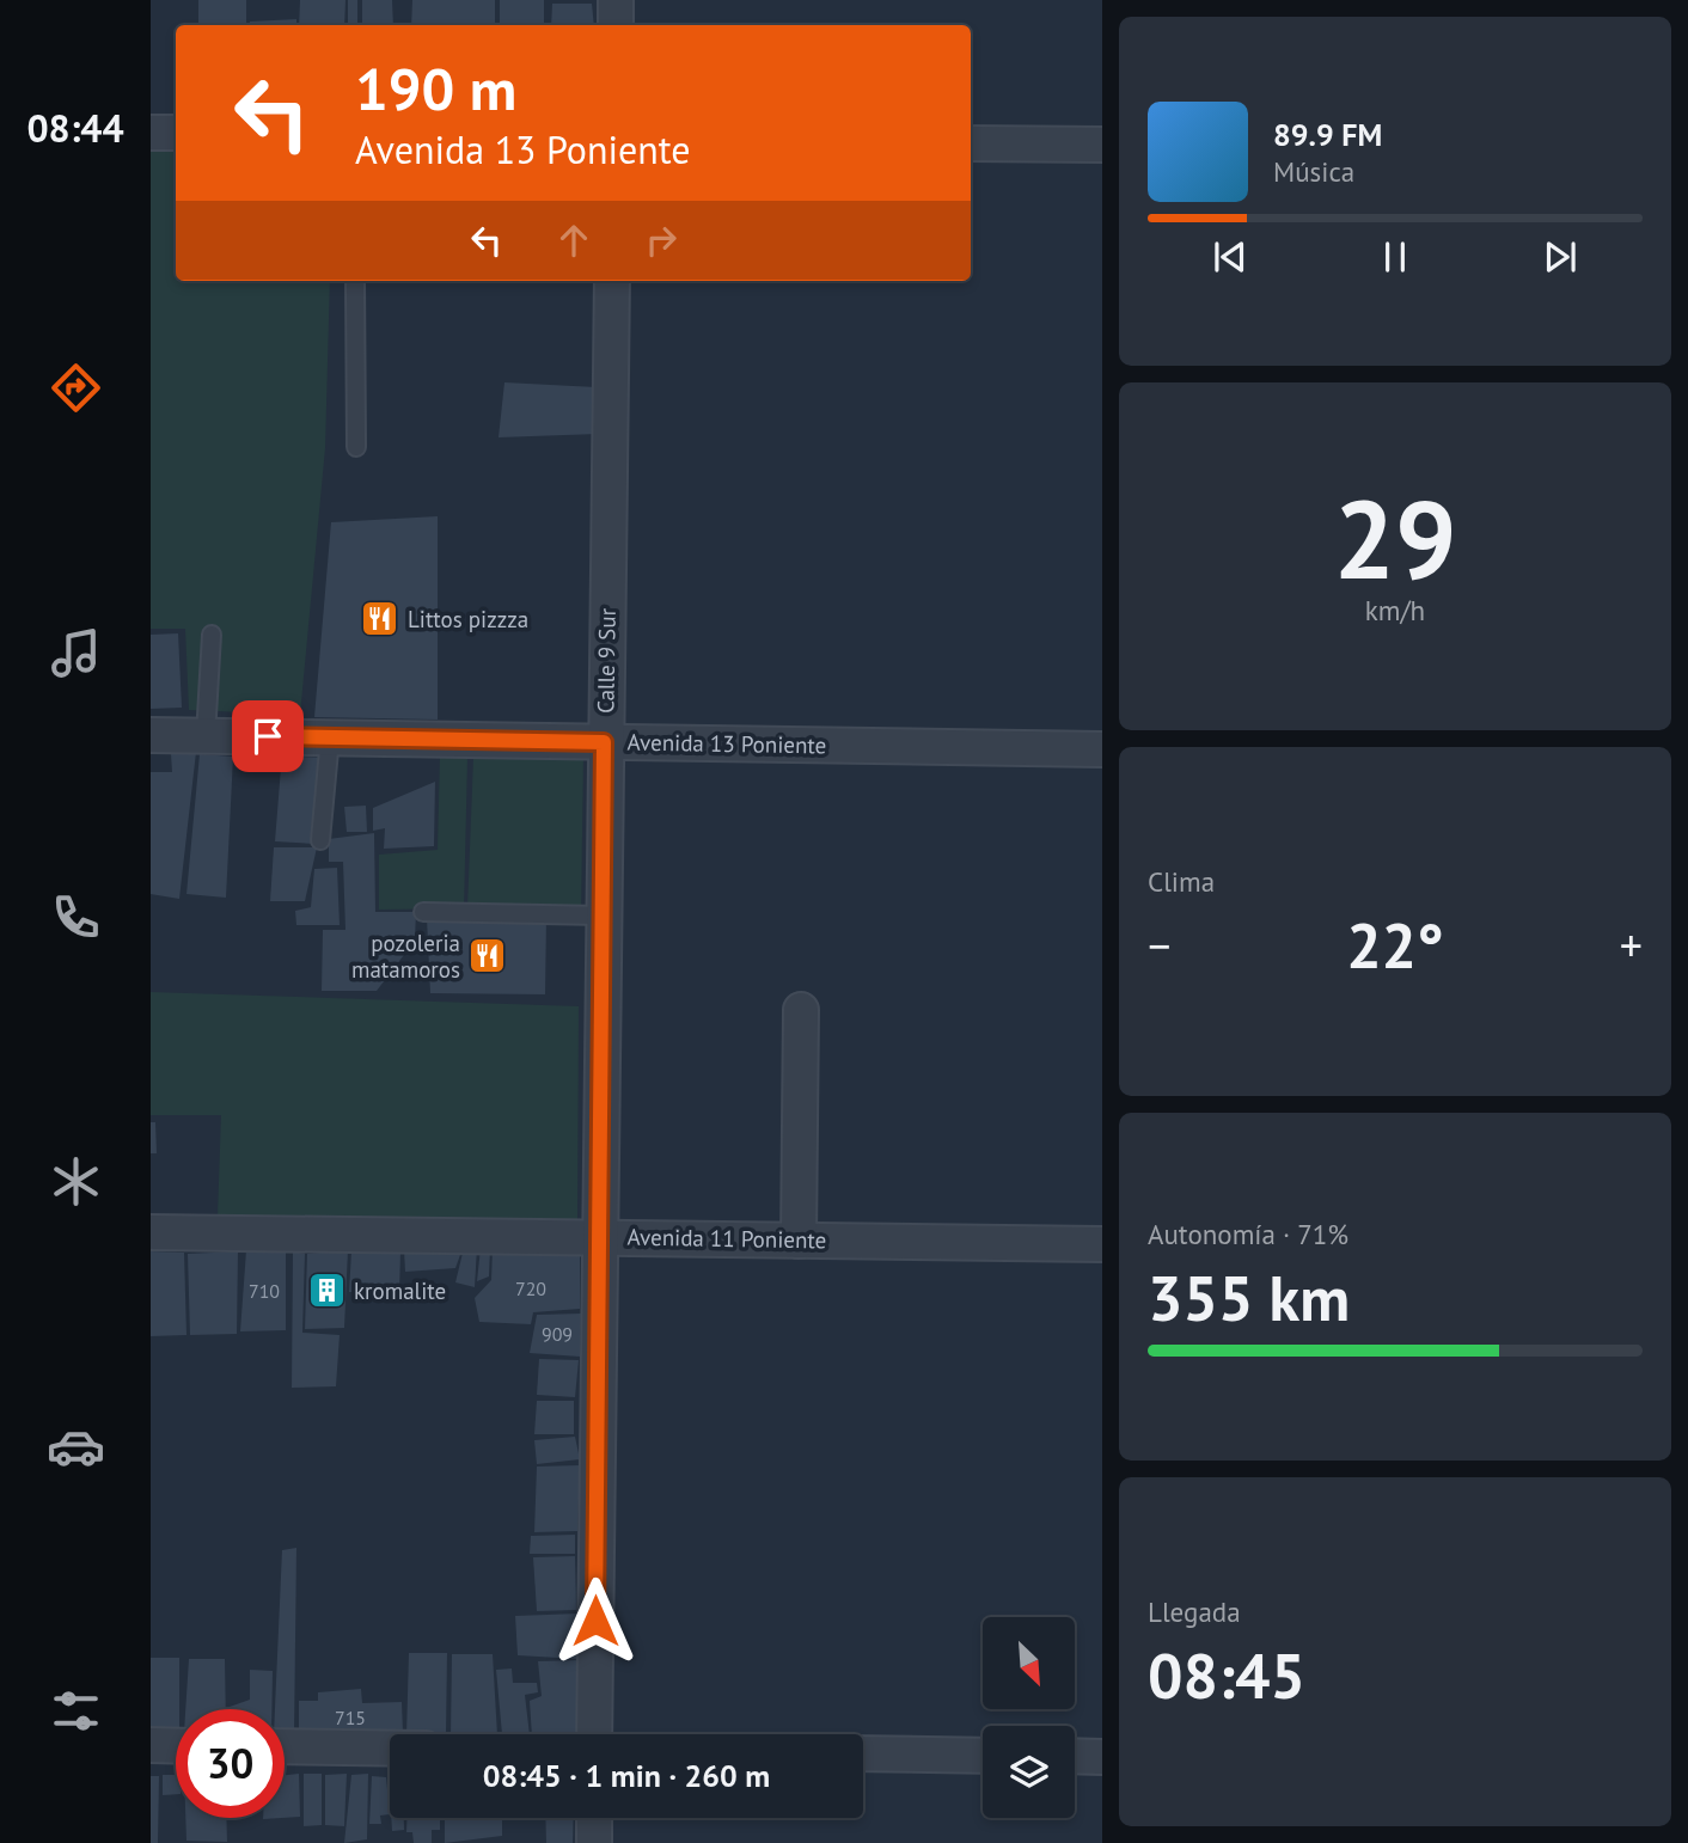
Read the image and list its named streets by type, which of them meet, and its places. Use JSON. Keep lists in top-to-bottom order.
{
  "streets": {
    "street": ["Calle 9 Sur", "Avenida 13 Poniente", "Avenida 11 Poniente"]
  },
  "crossings": [
    ["Calle 9 Sur", "Avenida 13 Poniente"],
    ["Calle 9 Sur", "Avenida 11 Poniente"]
  ],
  "places": {
    "restaurant": ["Littos pizzza", "pozoleria matamoros"],
    "building": ["kromalite"]
  },
  "house_numbers": [
    "720",
    "710",
    "909",
    "715"
  ],
  "north": "bottom right",
  "page": {
    "tabs": "08:44",
    "turn": ["190 m", "Avenida 13 Poniente"],
    "song": ["89.9 FM", "Música"],
    "tile": [
      ["29", "km/h"],
      "Clima",
      ["Autonomía · 71%", "355 km"],
      ["Llegada", "08:45"]
    ],
    "heat": ["−", "22°", "+"],
    "limit": "30",
    "trip": "08:45 · 1 min · 260 m"
  }
}
